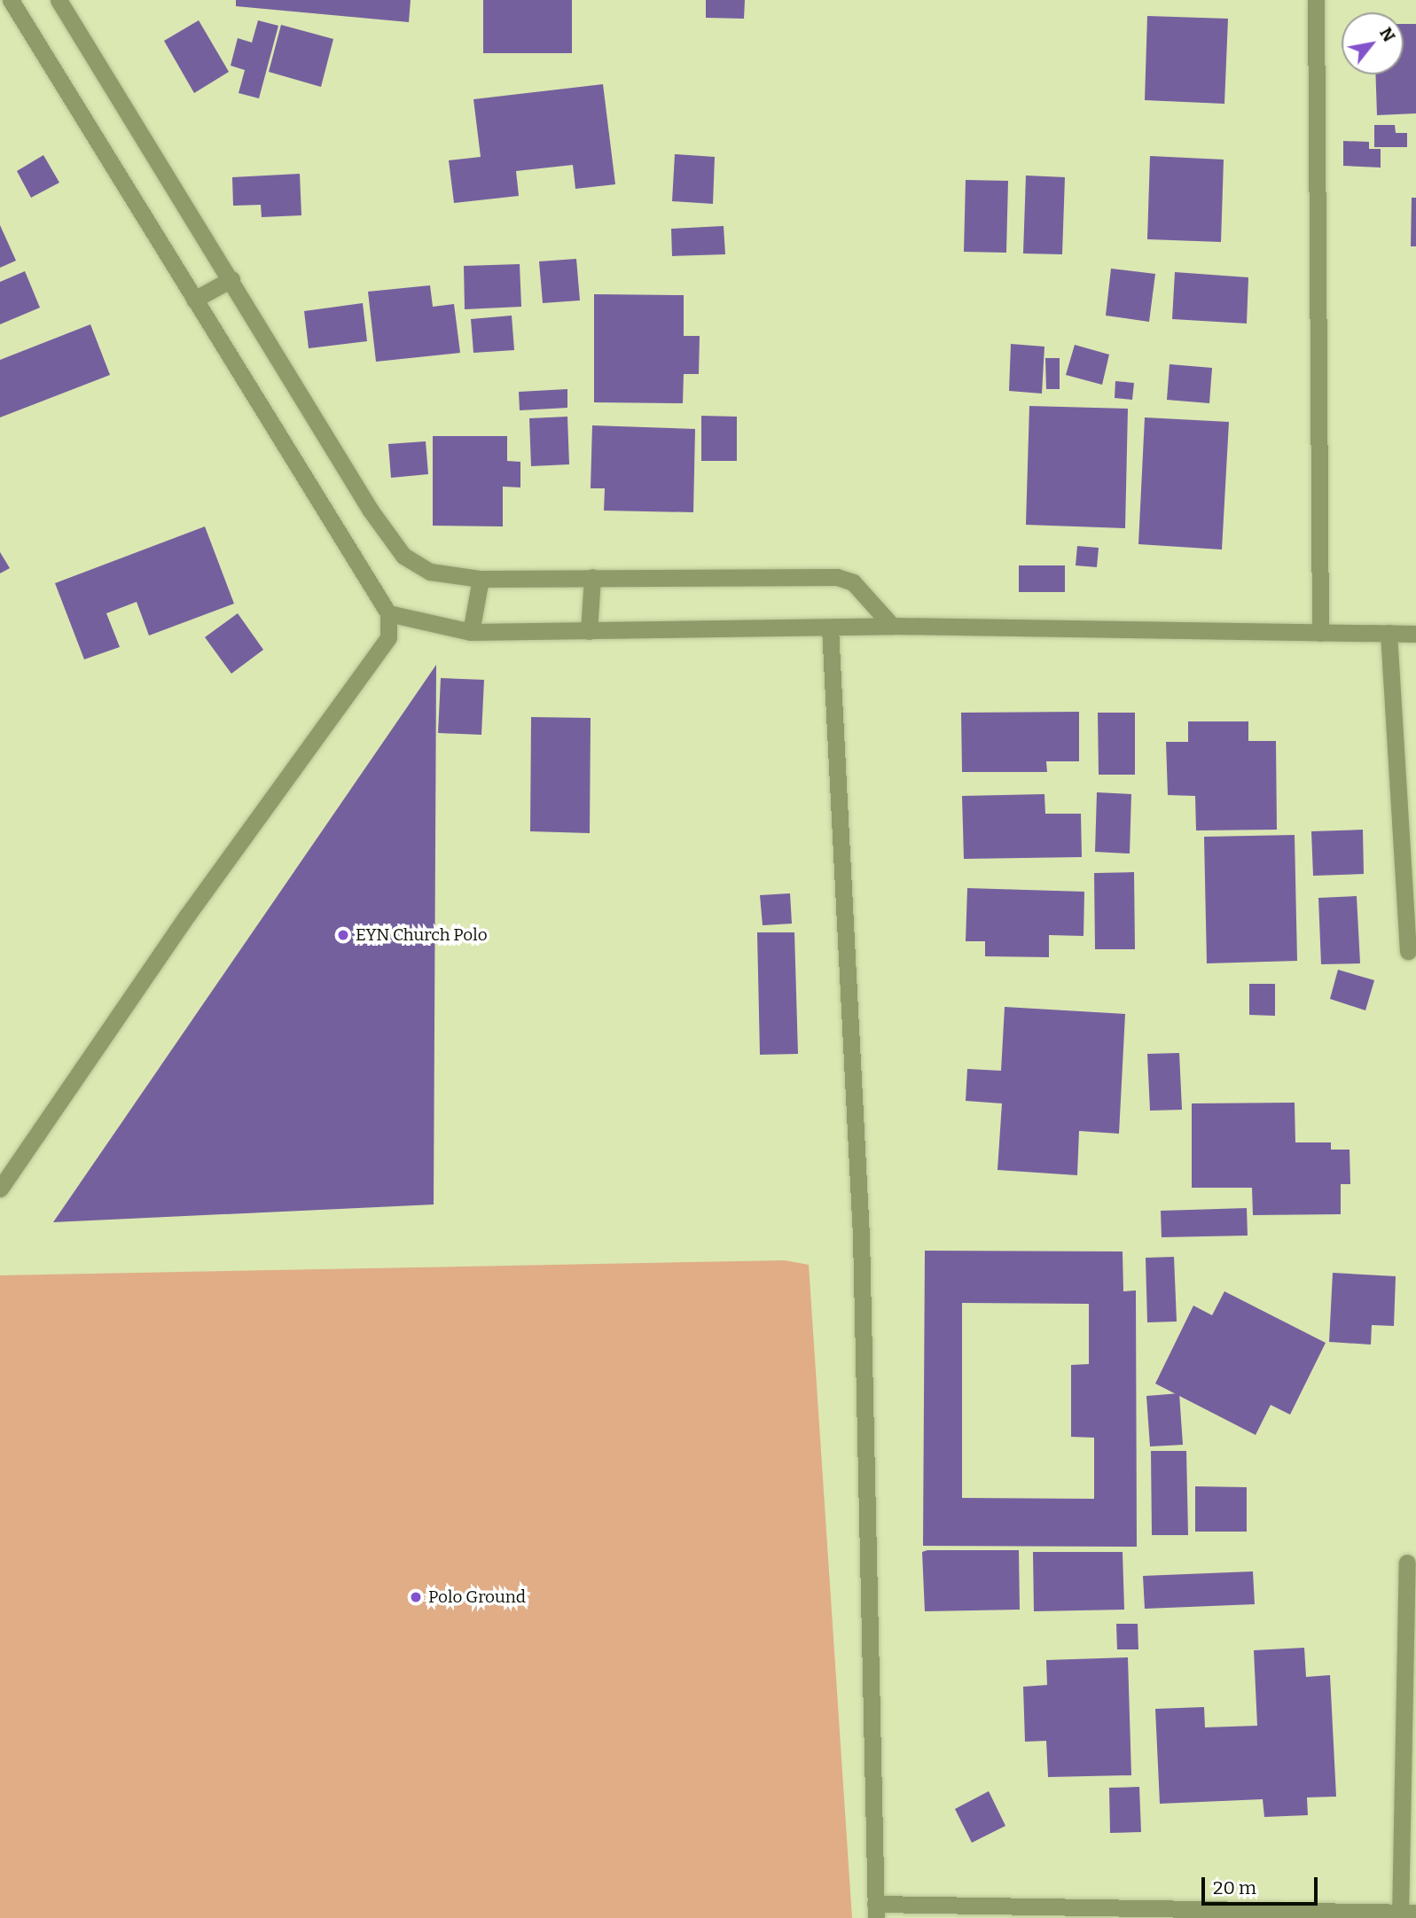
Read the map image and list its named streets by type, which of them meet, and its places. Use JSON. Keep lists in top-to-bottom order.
{
  "places": ["EYN Church Polo", "Polo Ground"],
  "scale_bar": "20 m",
  "north": "top right"
}
